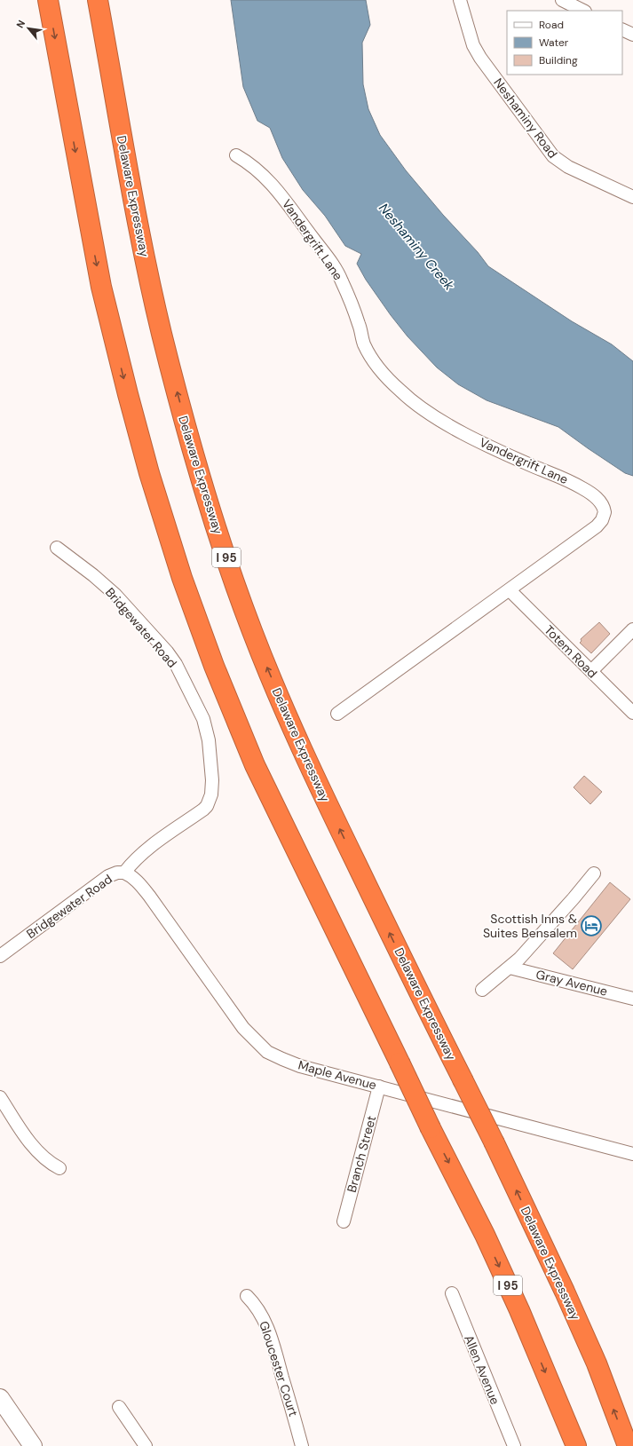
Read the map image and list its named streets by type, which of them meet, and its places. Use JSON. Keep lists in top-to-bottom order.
{
  "streets": {
    "highway": ["Delaware Expressway", "I 95"],
    "street": [
      "Neshaminy Road",
      "Vandergrift Lane",
      "Bridgewater Road",
      "Totem Road",
      "Gray Avenue",
      "Maple Avenue",
      "Branch Street",
      "Gloucester Court",
      "Allen Avenue"
    ]
  },
  "crossings": [
    ["Vandergrift Lane", "Totem Road"],
    ["Bridgewater Road", "Maple Avenue"],
    ["Maple Avenue", "Branch Street"]
  ],
  "water": ["Neshaminy Creek"],
  "places": {
    "hotel": ["Scottish Inns & Suites Bensalem"]
  },
  "legend": ["Road", "Water", "Building"],
  "north": "top left"
}
